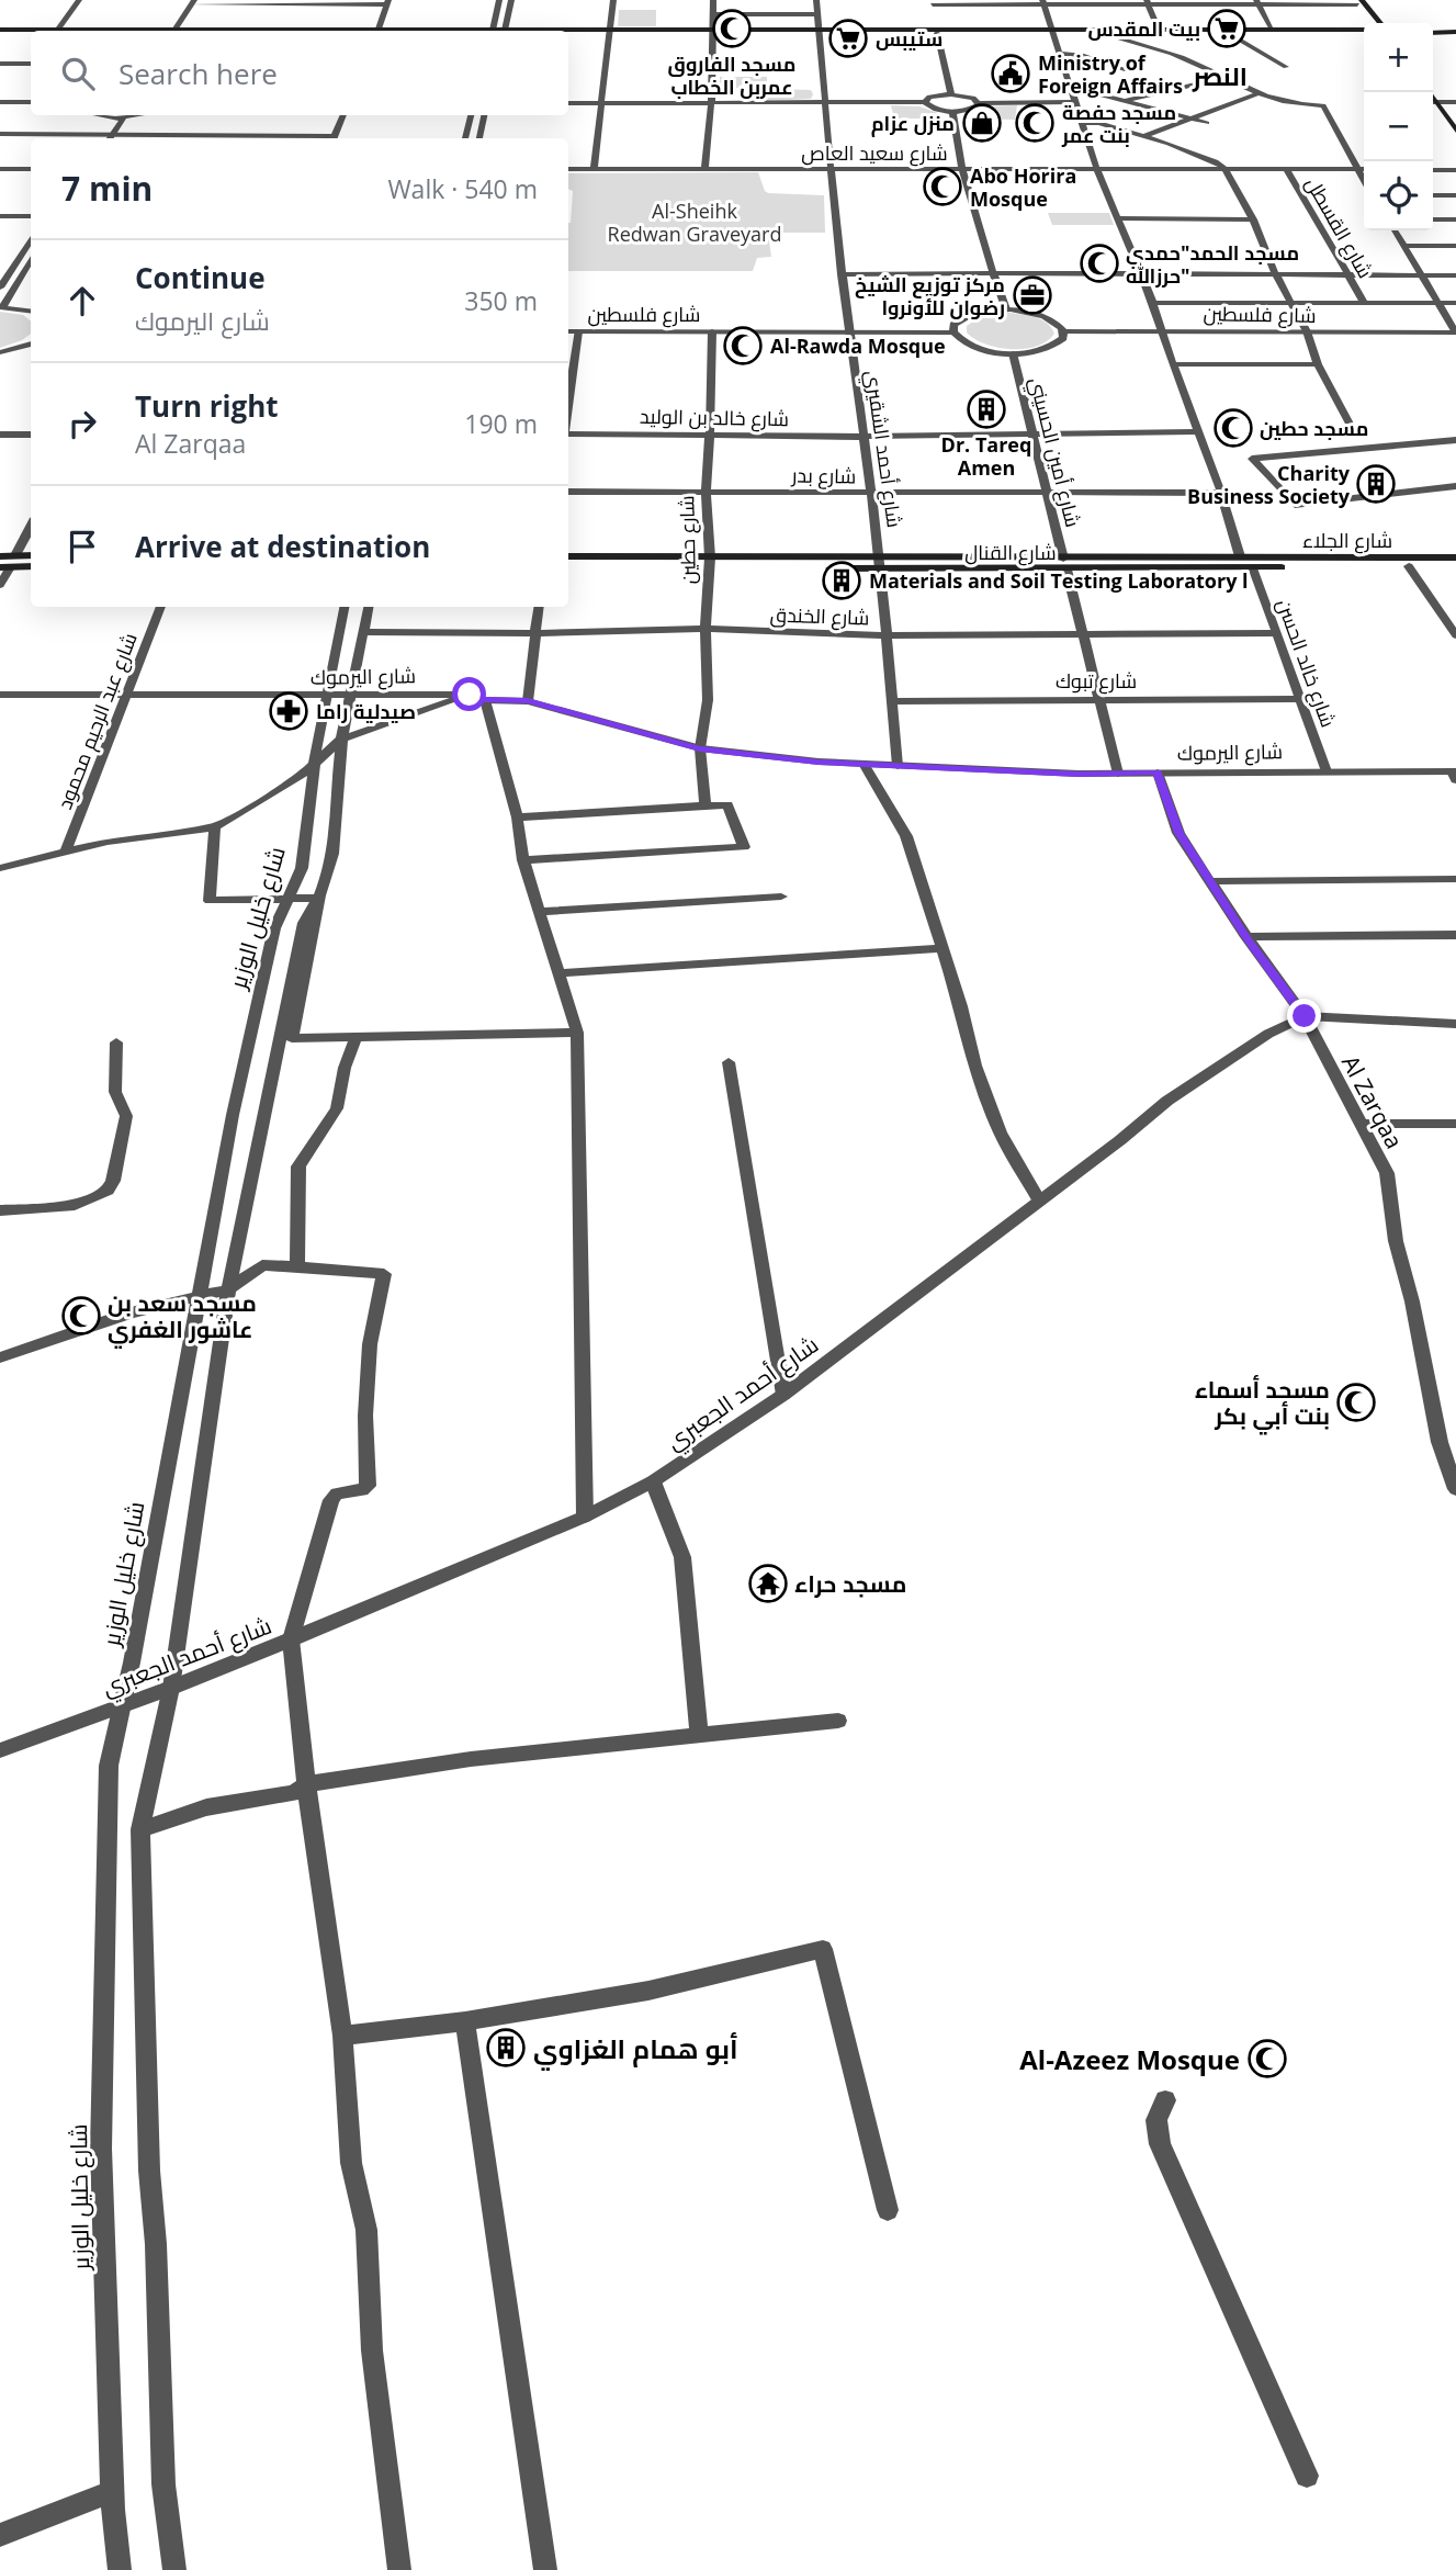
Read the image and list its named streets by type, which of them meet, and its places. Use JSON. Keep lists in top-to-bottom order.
{
  "streets": {
    "main road": ["شارع الجلاء", "شارع القنال"],
    "street": [
      "شارع سعيد العاص",
      "شارع القسطل",
      "شارع فلسطين",
      "شارع خالد بن الوليد",
      "شارع أحمد الشقيري",
      "شارع أمين الحسيني",
      "شارع بدر",
      "شارع حطين",
      "شارع الخندق",
      "شارع خالد الحسن",
      "شارع اليرموك",
      "شارع تبوك",
      "شارع عبد الرحيم محمود",
      "شارع خليل الوزير",
      "Al Zarqaa",
      "شارع أحمد الجعبري"
    ]
  },
  "crossings": [
    ["شارع سعيد العاص", "شارع القسطل"],
    ["شارع سعيد العاص", "شارع أحمد الشقيري"],
    ["شارع فلسطين", "شارع أحمد الشقيري"],
    ["شارع فلسطين", "شارع حطين"],
    ["شارع خالد بن الوليد", "شارع أحمد الشقيري"],
    ["شارع خالد بن الوليد", "شارع أمين الحسيني"],
    ["شارع خالد بن الوليد", "شارع حطين"],
    ["شارع أحمد الشقيري", "شارع بدر"],
    ["شارع أحمد الشقيري", "شارع القنال"],
    ["شارع أحمد الشقيري", "شارع الخندق"],
    ["شارع أحمد الشقيري", "شارع اليرموك"],
    ["شارع أحمد الشقيري", "شارع تبوك"],
    ["شارع أمين الحسيني", "شارع بدر"],
    ["شارع أمين الحسيني", "شارع القنال"],
    ["شارع أمين الحسيني", "شارع الخندق"],
    ["شارع أمين الحسيني", "شارع اليرموك"],
    ["شارع أمين الحسيني", "شارع تبوك"],
    ["شارع بدر", "شارع حطين"],
    ["شارع حطين", "شارع القنال"],
    ["شارع حطين", "شارع الخندق"],
    ["شارع حطين", "شارع اليرموك"],
    ["شارع الجلاء", "شارع القنال"],
    ["شارع القنال", "شارع خالد الحسن"],
    ["شارع الخندق", "شارع خالد الحسن"],
    ["شارع الخندق", "شارع خليل الوزير"],
    ["شارع خالد الحسن", "شارع اليرموك"],
    ["شارع خالد الحسن", "شارع تبوك"],
    ["شارع اليرموك", "شارع عبد الرحيم محمود"],
    ["شارع اليرموك", "شارع خليل الوزير"],
    ["شارع اليرموك", "Al Zarqaa"],
    ["شارع خليل الوزير", "شارع أحمد الجعبري"],
    ["Al Zarqaa", "شارع أحمد الجعبري"]
  ],
  "districts": ["النصر"],
  "parks": ["Al-Sheihk Redwan Graveyard"],
  "places": {
    "mosque": [
      "مسجد الفاروق عمربن الخطاب",
      "مسجد حفصة بنت عمر",
      "Abo Horira Mosque",
      "مسجد الحمد\"حمدي حرزالله\"",
      "Al-Rawda Mosque",
      "مسجد حطين",
      "مسجد سعد بن عاشور الغفري",
      "مسجد أسماء بنت أبي بكر",
      "Al-Azeez Mosque"
    ],
    "supermarket": ["بيت المقدس", "ستيبس"],
    "public building": ["Ministry of Foreign Affairs"],
    "shop": ["منزل عزام"],
    "office": ["مركز توزيع الشيخ رضوان للأونروا"],
    "building": [
      "Dr. Tareq Amen",
      "Charity Business Society",
      "Materials and Soil Testing Laboratory l",
      "أبو همام الغزاوي"
    ],
    "pharmacy": ["صيدلية راما"],
    "temple": ["مسجد حراء"]
  },
  "page": {
    "map_buttons": ["+", "−"],
    "search": "Search here",
    "heading": ["7 min", "Walk · 540 m"],
    "list": [
      ["Continue", "شارع اليرموك", "350 m"],
      ["Turn right", "Al Zarqaa", "190 m"],
      "Arrive at destination"
    ]
  }
}
